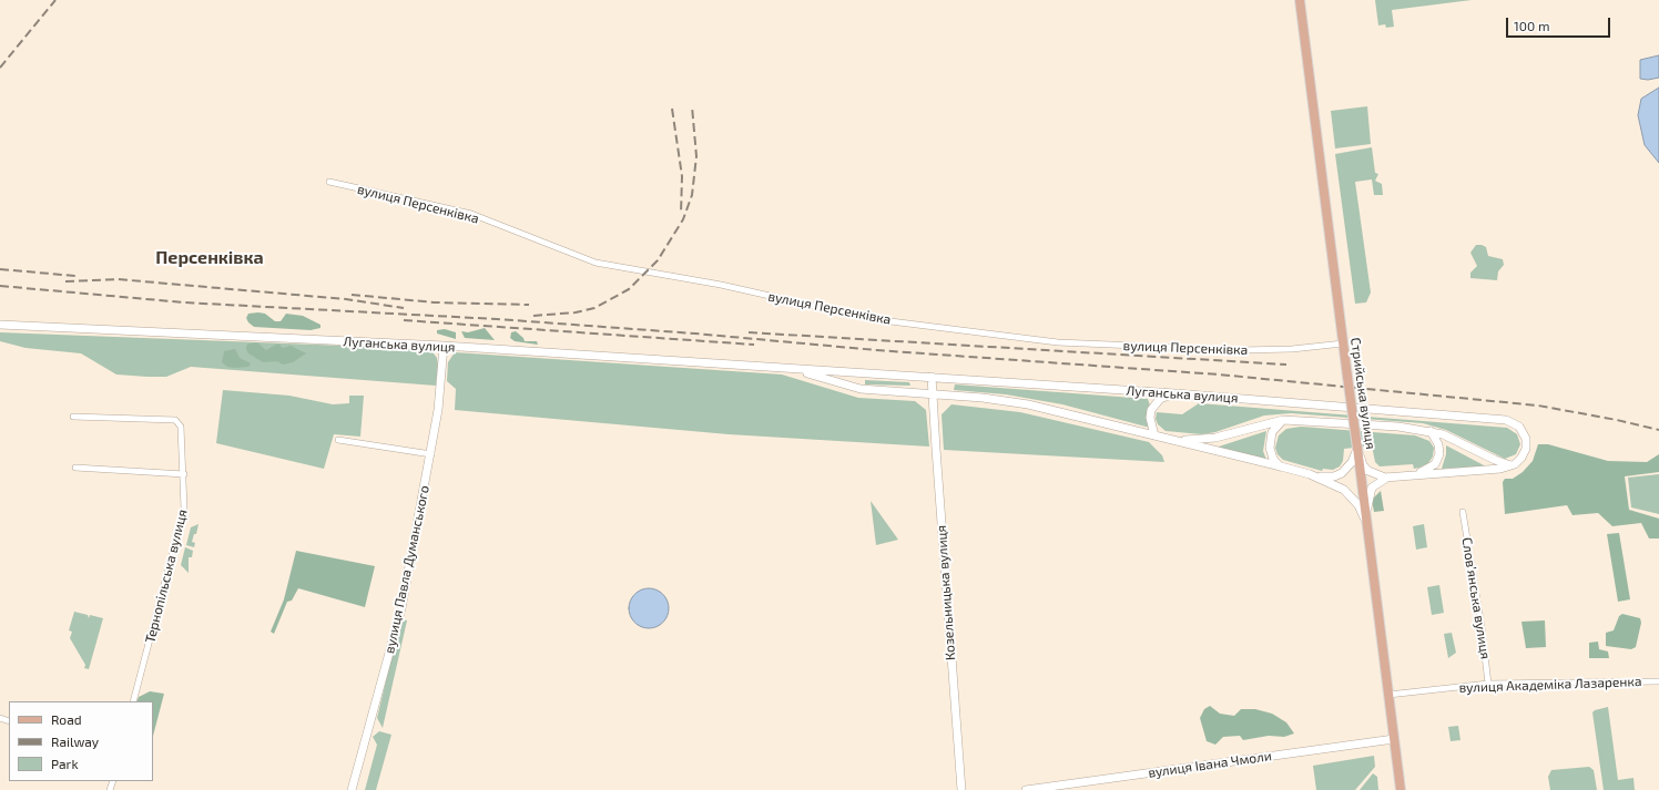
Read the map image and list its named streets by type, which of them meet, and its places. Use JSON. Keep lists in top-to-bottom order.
{
  "streets": {
    "main road": [
      "Луганська вулиця",
      "Стрийська вулиця",
      "вулиця Павла Думанського",
      "Козельницька вулиця",
      "вулиця Івана Чмоли"
    ],
    "street": [
      "вулиця Персенківка",
      "Тернопільська вулиця",
      "Словʼянська вулиця",
      "вулиця Академіка Лазаренка"
    ]
  },
  "crossings": [
    ["вулиця Персенківка", "Стрийська вулиця"],
    ["Луганська вулиця", "Стрийська вулиця"],
    ["Луганська вулиця", "вулиця Павла Думанського"],
    ["Луганська вулиця", "Козельницька вулиця"],
    ["Стрийська вулиця", "вулиця Академіка Лазаренка"],
    ["Стрийська вулиця", "вулиця Івана Чмоли"],
    ["Словʼянська вулиця", "вулиця Академіка Лазаренка"]
  ],
  "districts": ["Персенківка"],
  "legend": ["Road", "Railway", "Park"],
  "scale_bar": "100 m"
}
